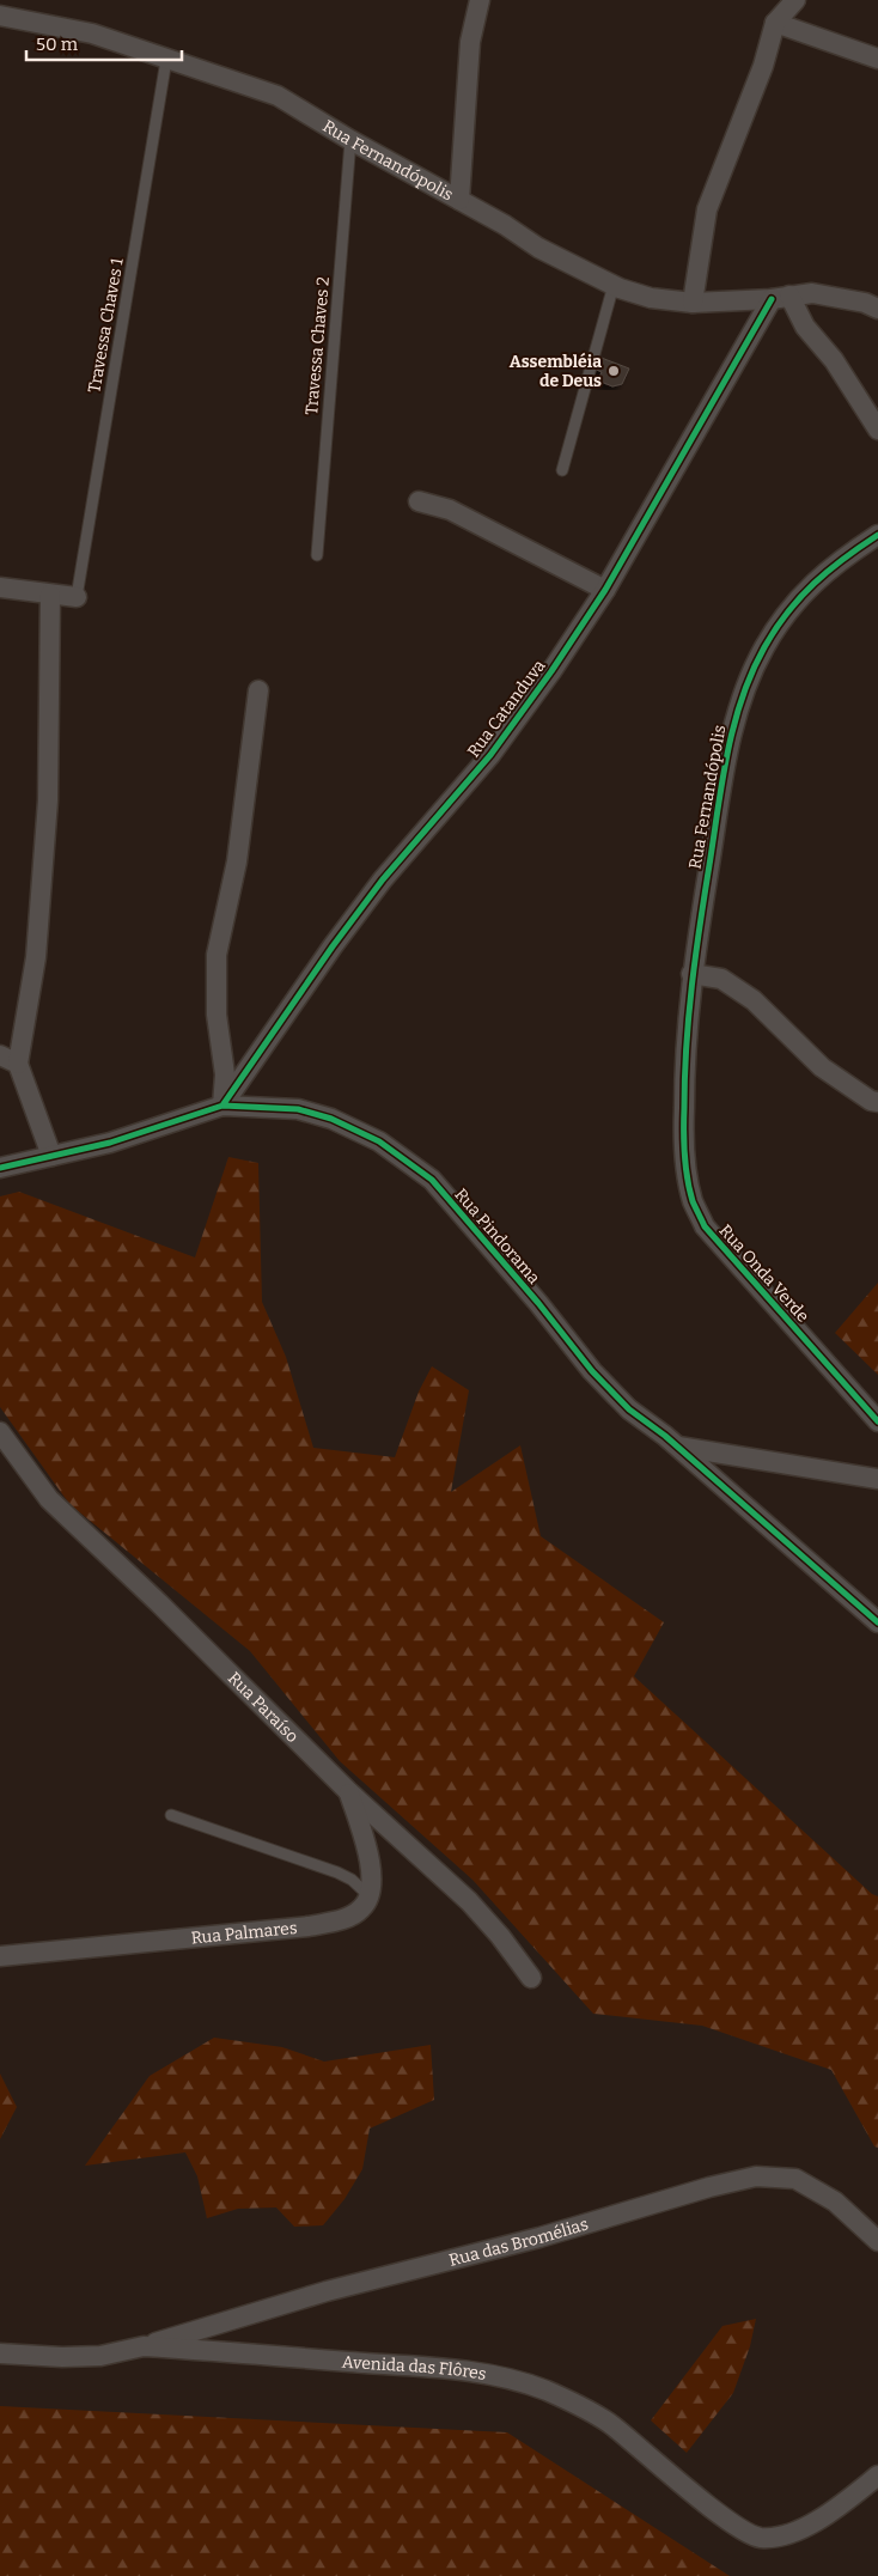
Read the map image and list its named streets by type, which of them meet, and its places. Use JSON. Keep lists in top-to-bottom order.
{
  "streets": {
    "street": [
      "Rua Fernandópolis",
      "Rua Catanduva",
      "Rua Pindorama",
      "Rua Onda Verde",
      "Rua Paraíso",
      "Rua Palmares",
      "Rua das Bromélias",
      "Avenida das Flôres"
    ],
    "lane": ["Travessa Chaves 1", "Travessa Chaves 2"]
  },
  "crossings": [
    ["Rua Fernandópolis", "Travessa Chaves 1"],
    ["Rua Fernandópolis", "Travessa Chaves 2"],
    ["Rua Fernandópolis", "Rua Catanduva"],
    ["Rua Fernandópolis", "Rua Onda Verde"],
    ["Rua Catanduva", "Rua Pindorama"],
    ["Rua das Bromélias", "Avenida das Flôres"]
  ],
  "places": ["Assembléia de Deus"],
  "scale_bar": "50 m"
}
